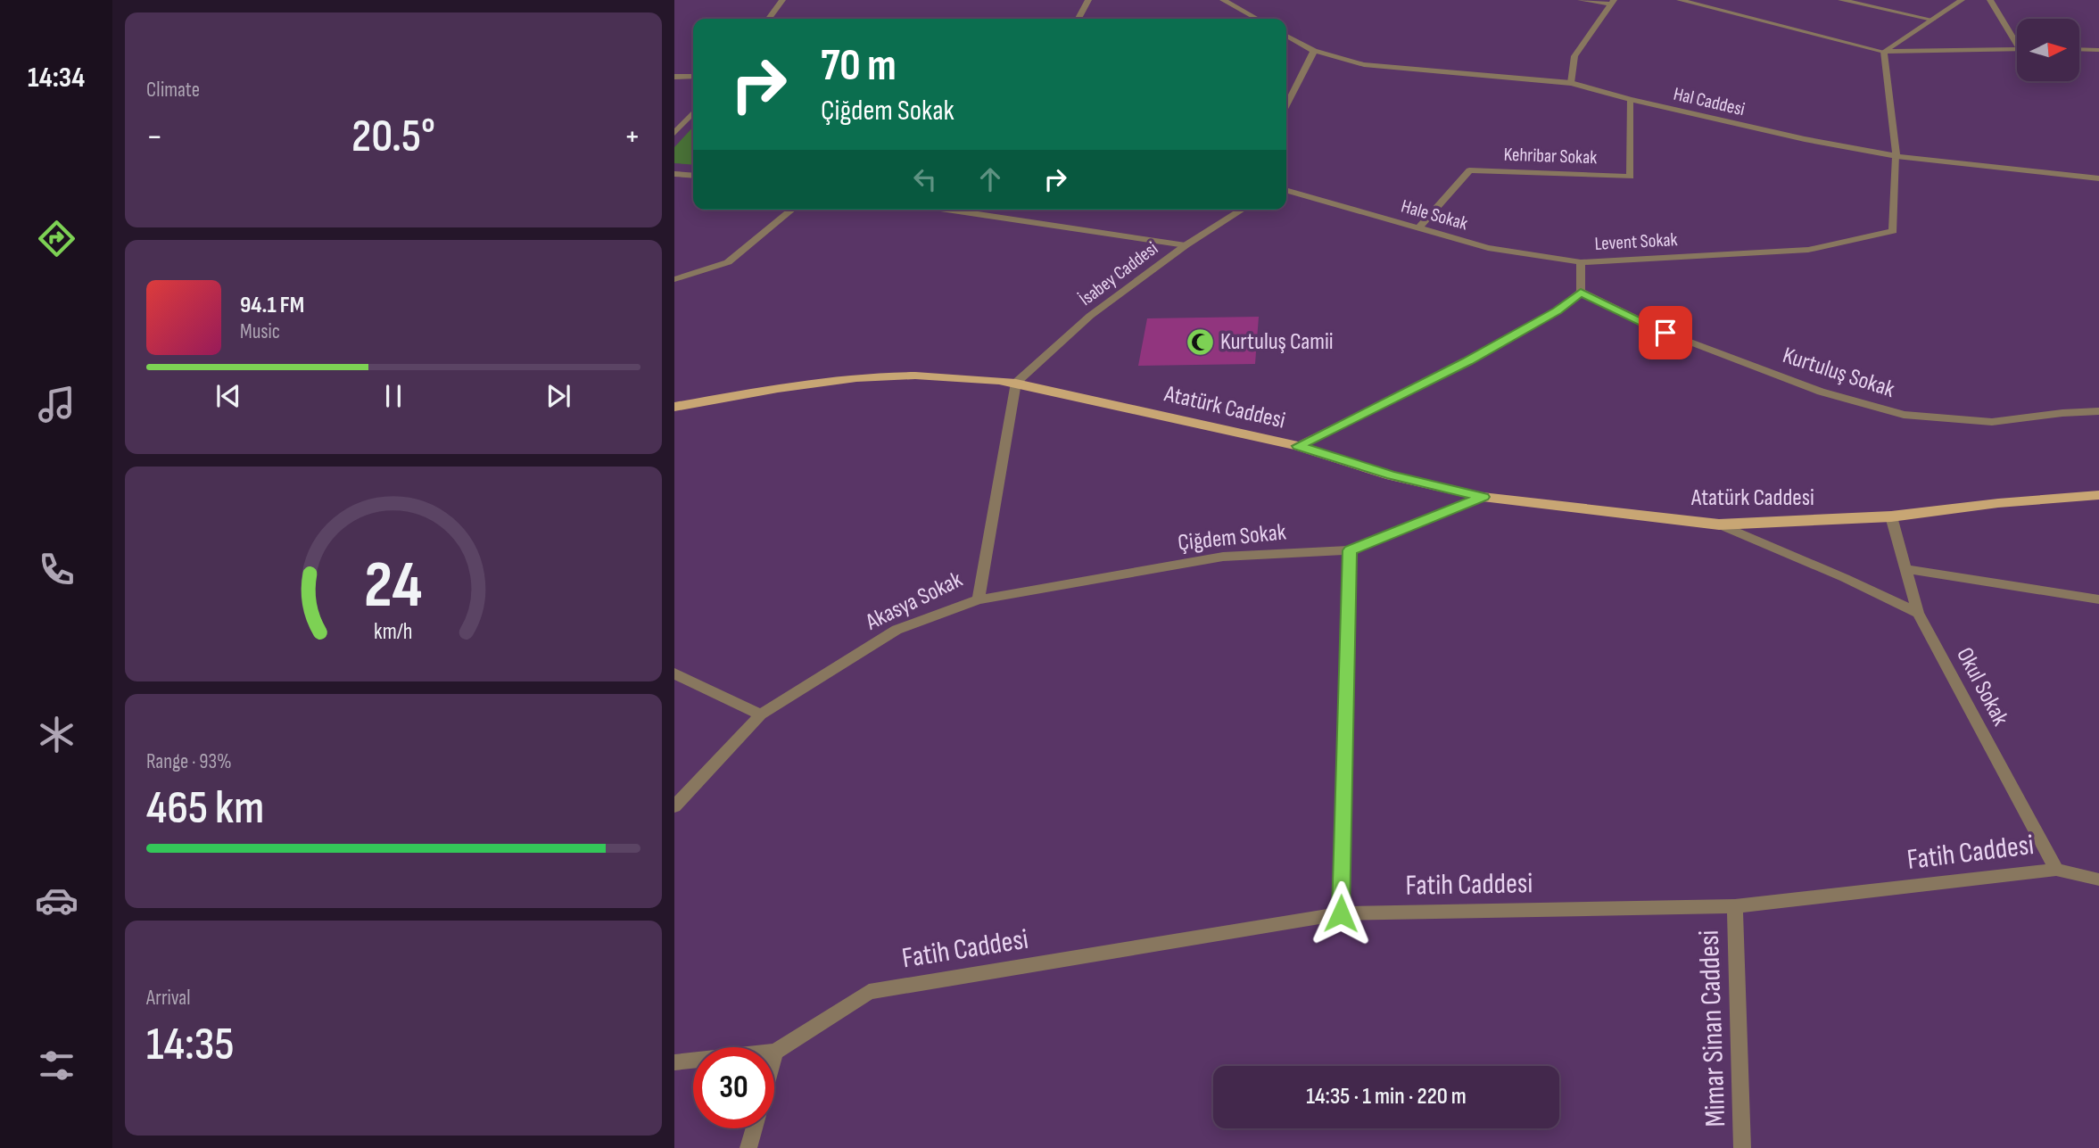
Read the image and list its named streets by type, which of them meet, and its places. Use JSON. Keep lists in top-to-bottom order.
{
  "streets": {
    "main road": ["Atatürk Caddesi"],
    "street": [
      "Hal Caddesi",
      "Kehribar Sokak",
      "Hale Sokak",
      "Levent Sokak",
      "İsabey Caddesi",
      "Kurtuluş Sokak",
      "Çiğdem Sokak",
      "Akasya Sokak",
      "Okul Sokak",
      "Fatih Caddesi",
      "Mimar Sinan Caddesi"
    ]
  },
  "crossings": [
    ["Hal Caddesi", "Kehribar Sokak"],
    ["Hal Caddesi", "Levent Sokak"],
    ["Kehribar Sokak", "Hale Sokak"],
    ["Hale Sokak", "Levent Sokak"],
    ["Levent Sokak", "Kurtuluş Sokak"],
    ["İsabey Caddesi", "Atatürk Caddesi"],
    ["İsabey Caddesi", "Akasya Sokak"],
    ["Atatürk Caddesi", "Çiğdem Sokak"],
    ["Atatürk Caddesi", "Akasya Sokak"],
    ["Atatürk Caddesi", "Okul Sokak"],
    ["Çiğdem Sokak", "Akasya Sokak"],
    ["Okul Sokak", "Fatih Caddesi"],
    ["Fatih Caddesi", "Mimar Sinan Caddesi"]
  ],
  "places": {
    "mosque": ["Kurtuluş Camii"]
  },
  "north": "right",
  "page": {
    "tabs": "14:34",
    "tile": [
      "Climate",
      ["Range · 93%", "465 km"],
      ["Arrival", "14:35"]
    ],
    "turn": ["70 m", "Çiğdem Sokak"],
    "heat": ["−", "20.5°", "+"],
    "song": ["94.1 FM", "Music"],
    "limit": "30",
    "trip": "14:35 · 1 min · 220 m",
    "gauge": ["24", "km/h"]
  }
}
